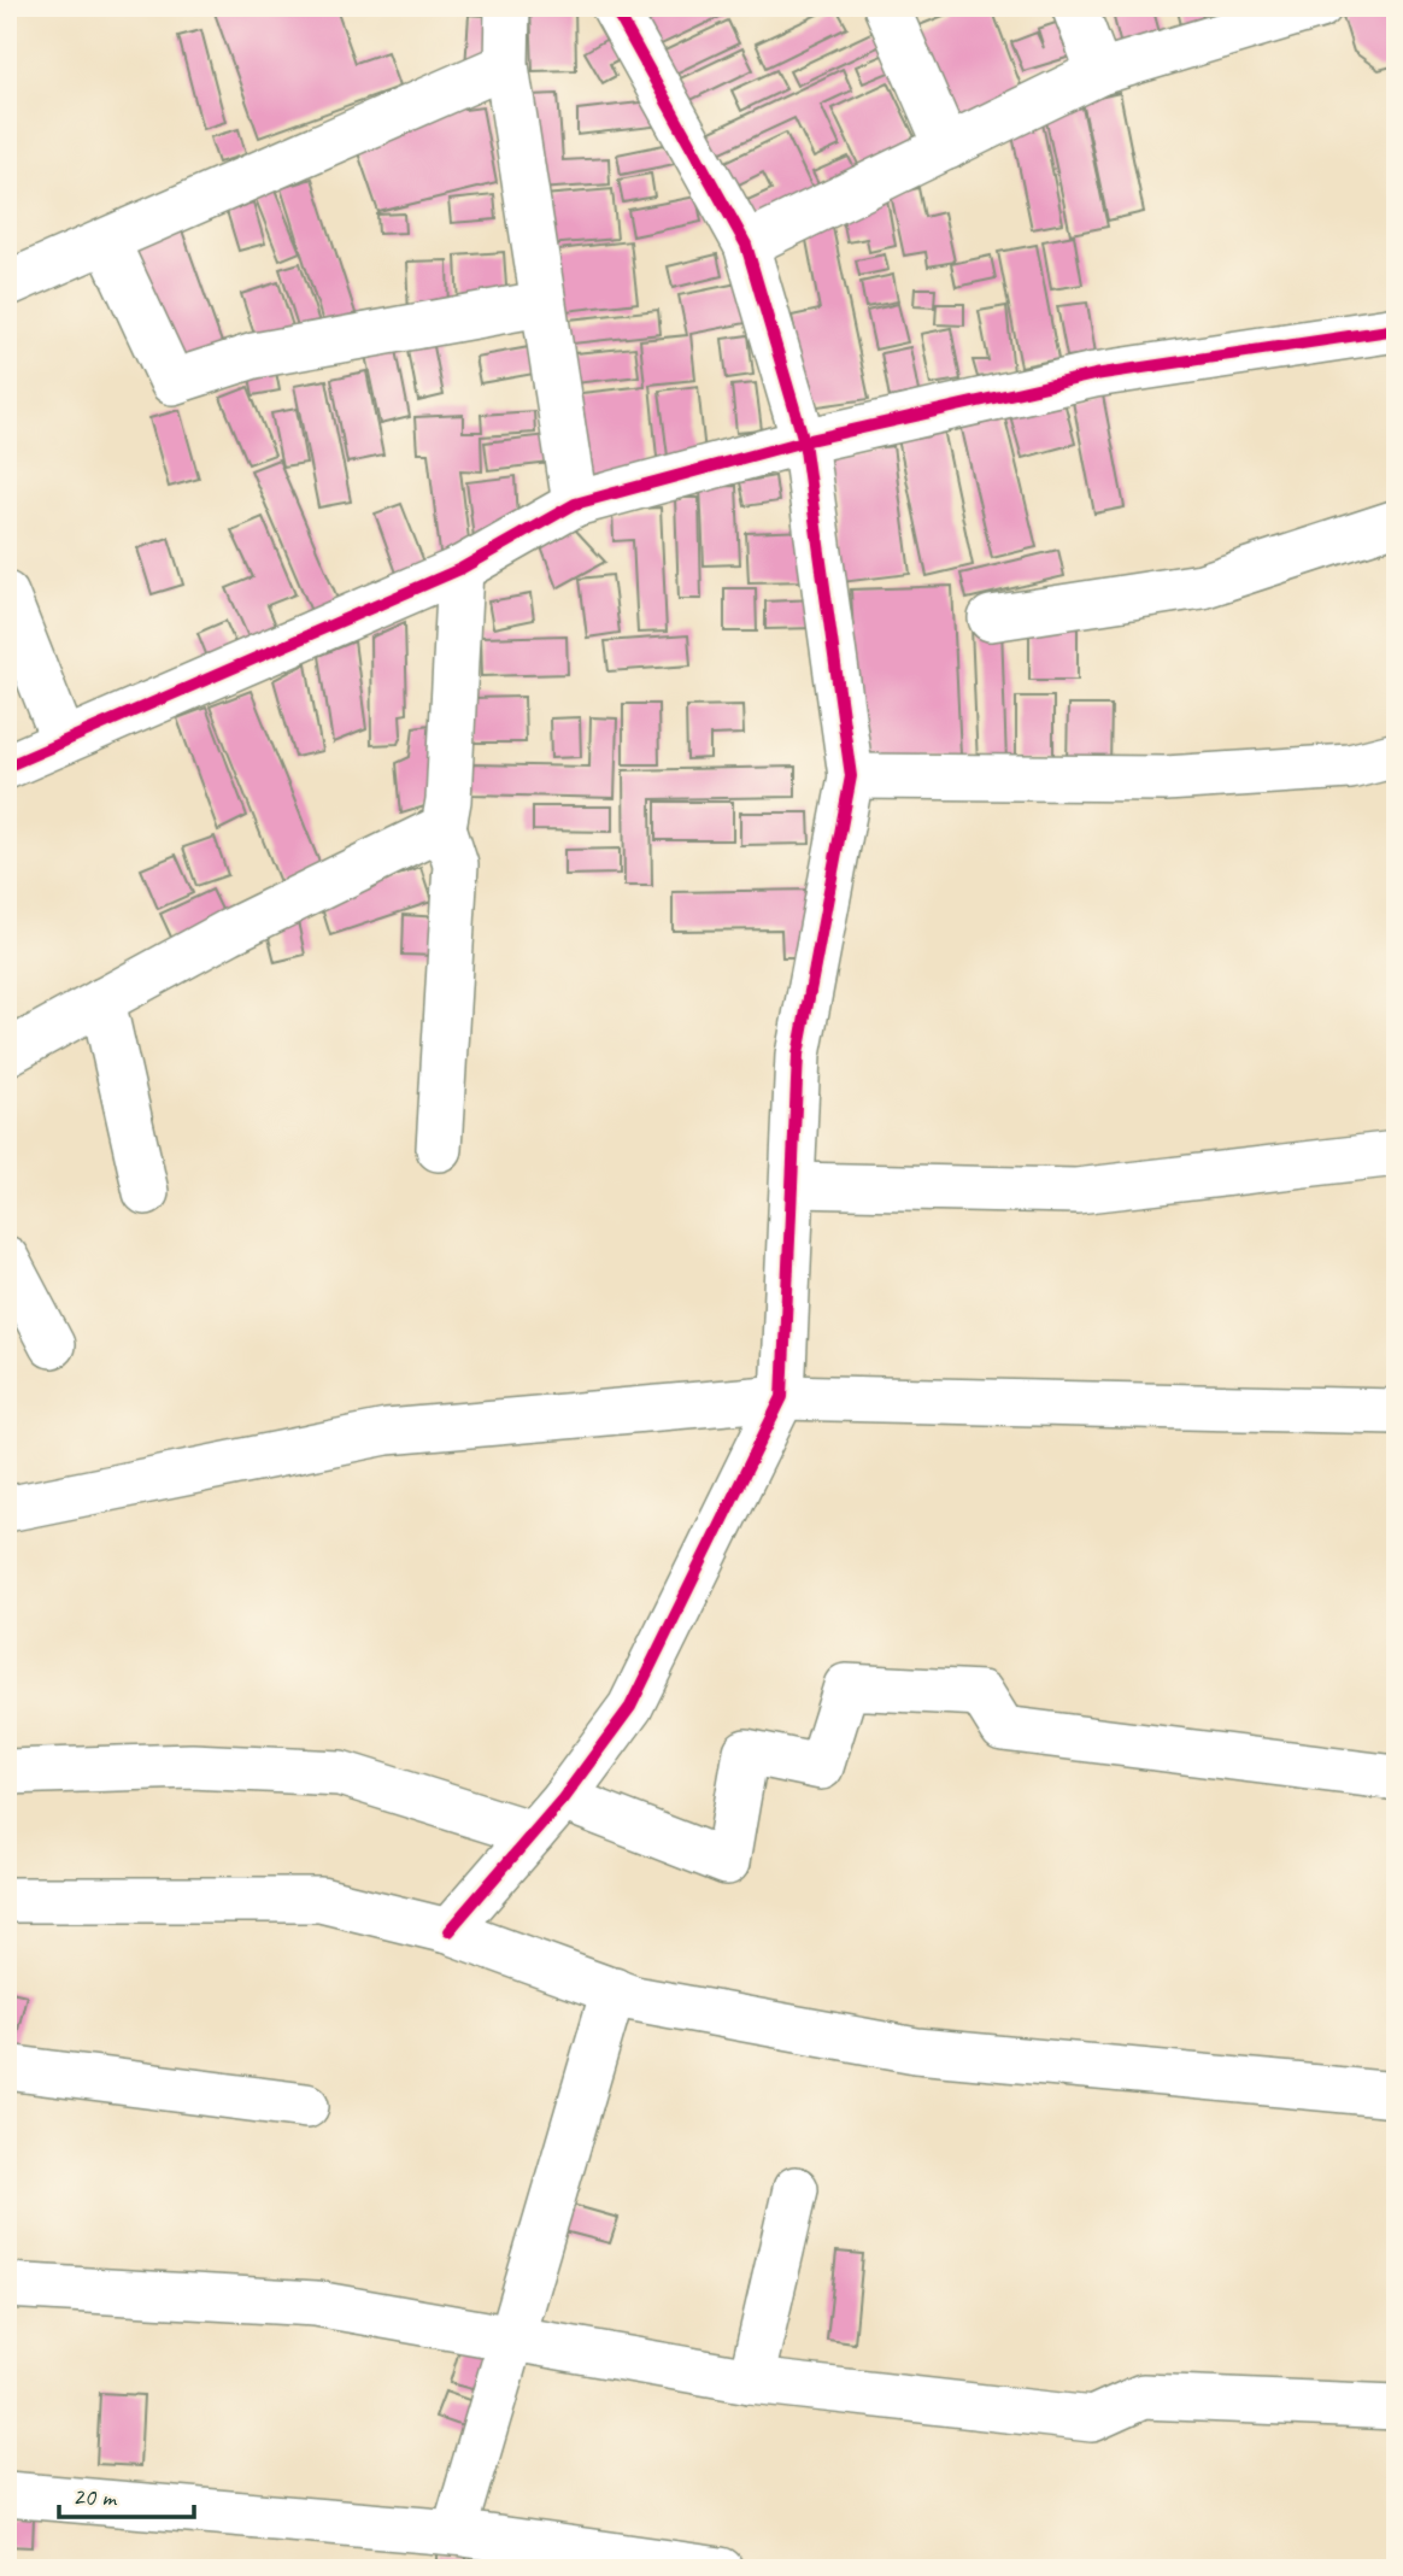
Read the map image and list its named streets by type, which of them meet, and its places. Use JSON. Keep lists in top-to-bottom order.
{
  "scale_bar": "20 m"
}
